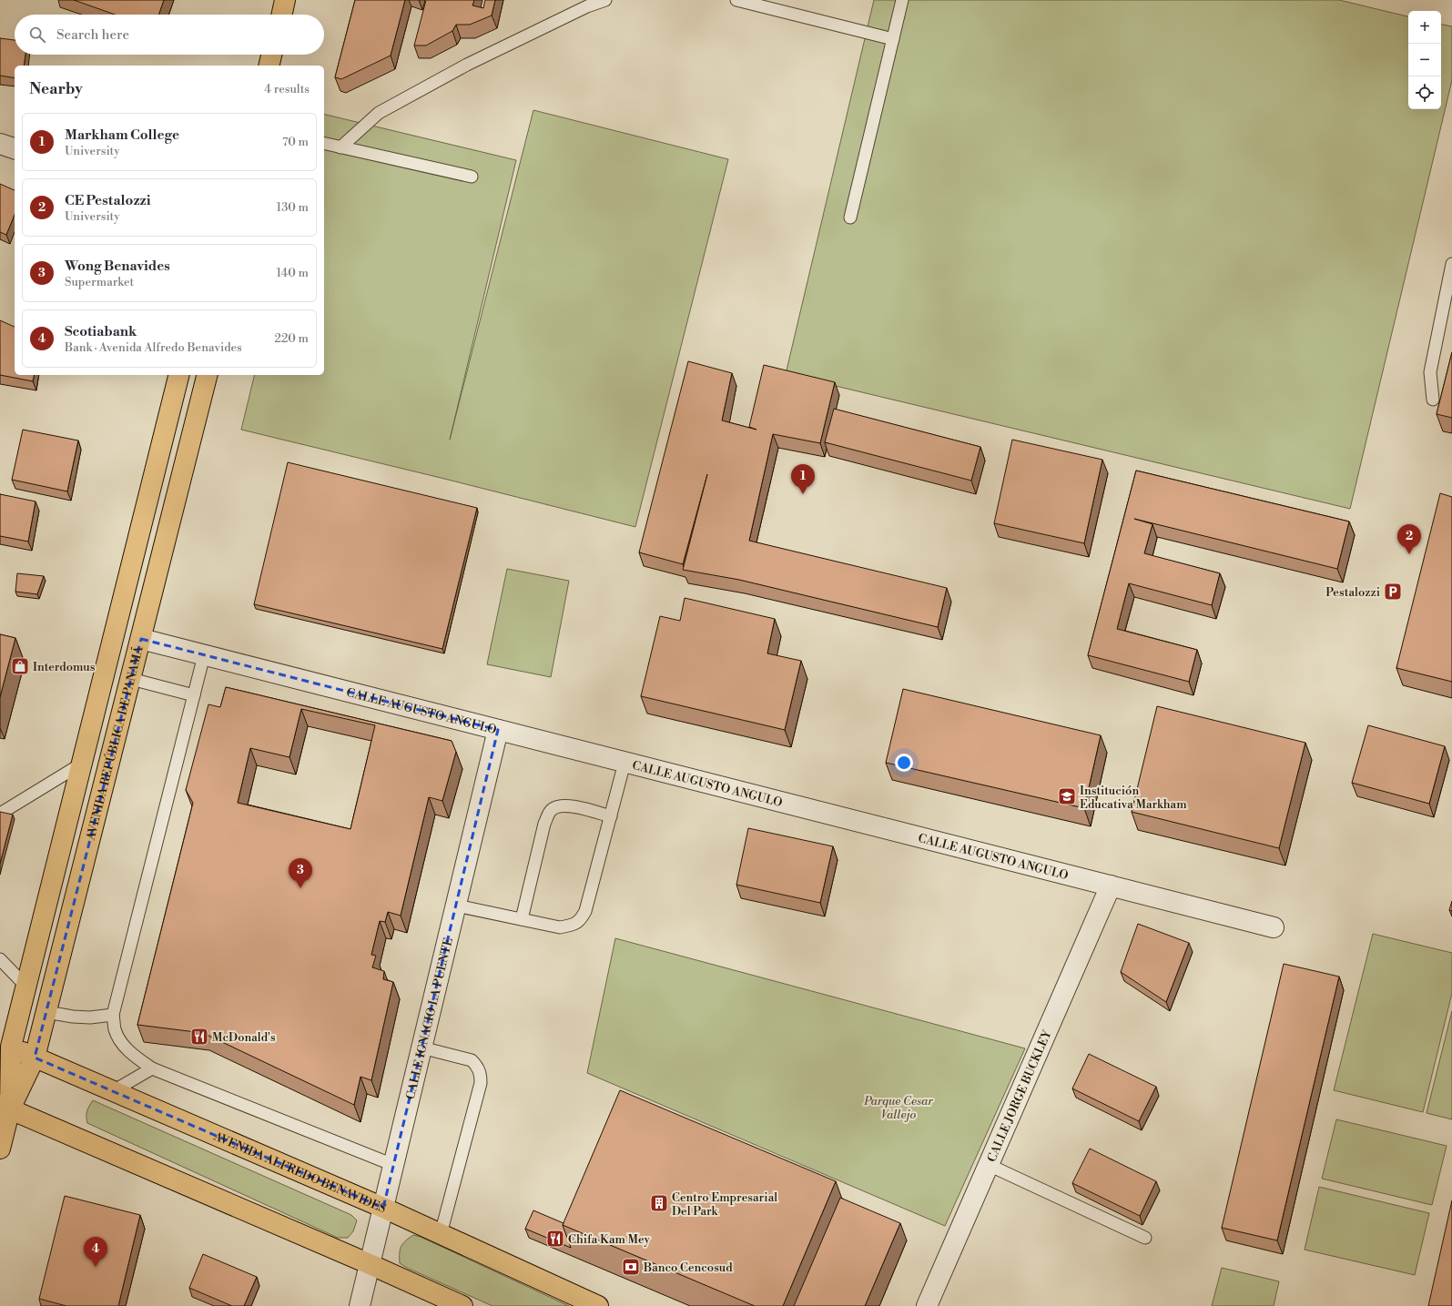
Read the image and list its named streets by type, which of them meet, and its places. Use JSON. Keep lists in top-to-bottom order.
{
  "streets": {
    "main road": ["AVENIDA REPÚBLICA DE PANAMÁ", "AVENIDA ALFREDO BENAVIDES"],
    "street": ["CALLE AUGUSTO ANGULO", "CALLE IGNACIO LA PUENTE", "CALLE JORGE BUCKLEY"]
  },
  "crossings": [
    ["CALLE AUGUSTO ANGULO", "AVENIDA REPÚBLICA DE PANAMÁ"],
    ["CALLE AUGUSTO ANGULO", "CALLE IGNACIO LA PUENTE"],
    ["CALLE AUGUSTO ANGULO", "CALLE JORGE BUCKLEY"],
    ["AVENIDA REPÚBLICA DE PANAMÁ", "AVENIDA ALFREDO BENAVIDES"],
    ["CALLE IGNACIO LA PUENTE", "AVENIDA ALFREDO BENAVIDES"]
  ],
  "parks": ["Parque Cesar Vallejo"],
  "places": {
    "parking": ["Pestalozzi"],
    "shop": ["Interdomus"],
    "school or university": ["Institución Educativa Markham"],
    "restaurant": ["McDonald's", "Chifa Kam Mey"],
    "building": ["Centro Empresarial Del Park"],
    "bank": ["Banco Cencosud"]
  },
  "page": {
    "map_buttons": ["+", "−"],
    "search": "Search here",
    "heading": ["Nearby", "4 results"],
    "list": [
      {
        "mark": "1",
        "name": "Markham College",
        "note": "University",
        "value": "70 m"
      },
      {
        "mark": "2",
        "name": "CE Pestalozzi",
        "note": "University",
        "value": "130 m"
      },
      {
        "mark": "3",
        "name": "Wong Benavides",
        "note": "Supermarket",
        "value": "140 m"
      },
      {
        "mark": "4",
        "name": "Scotiabank",
        "note": "Bank · Avenida Alfredo Benavides",
        "value": "220 m"
      }
    ],
    "pins": [
      "1",
      "2",
      "3",
      "4"
    ]
  }
}
